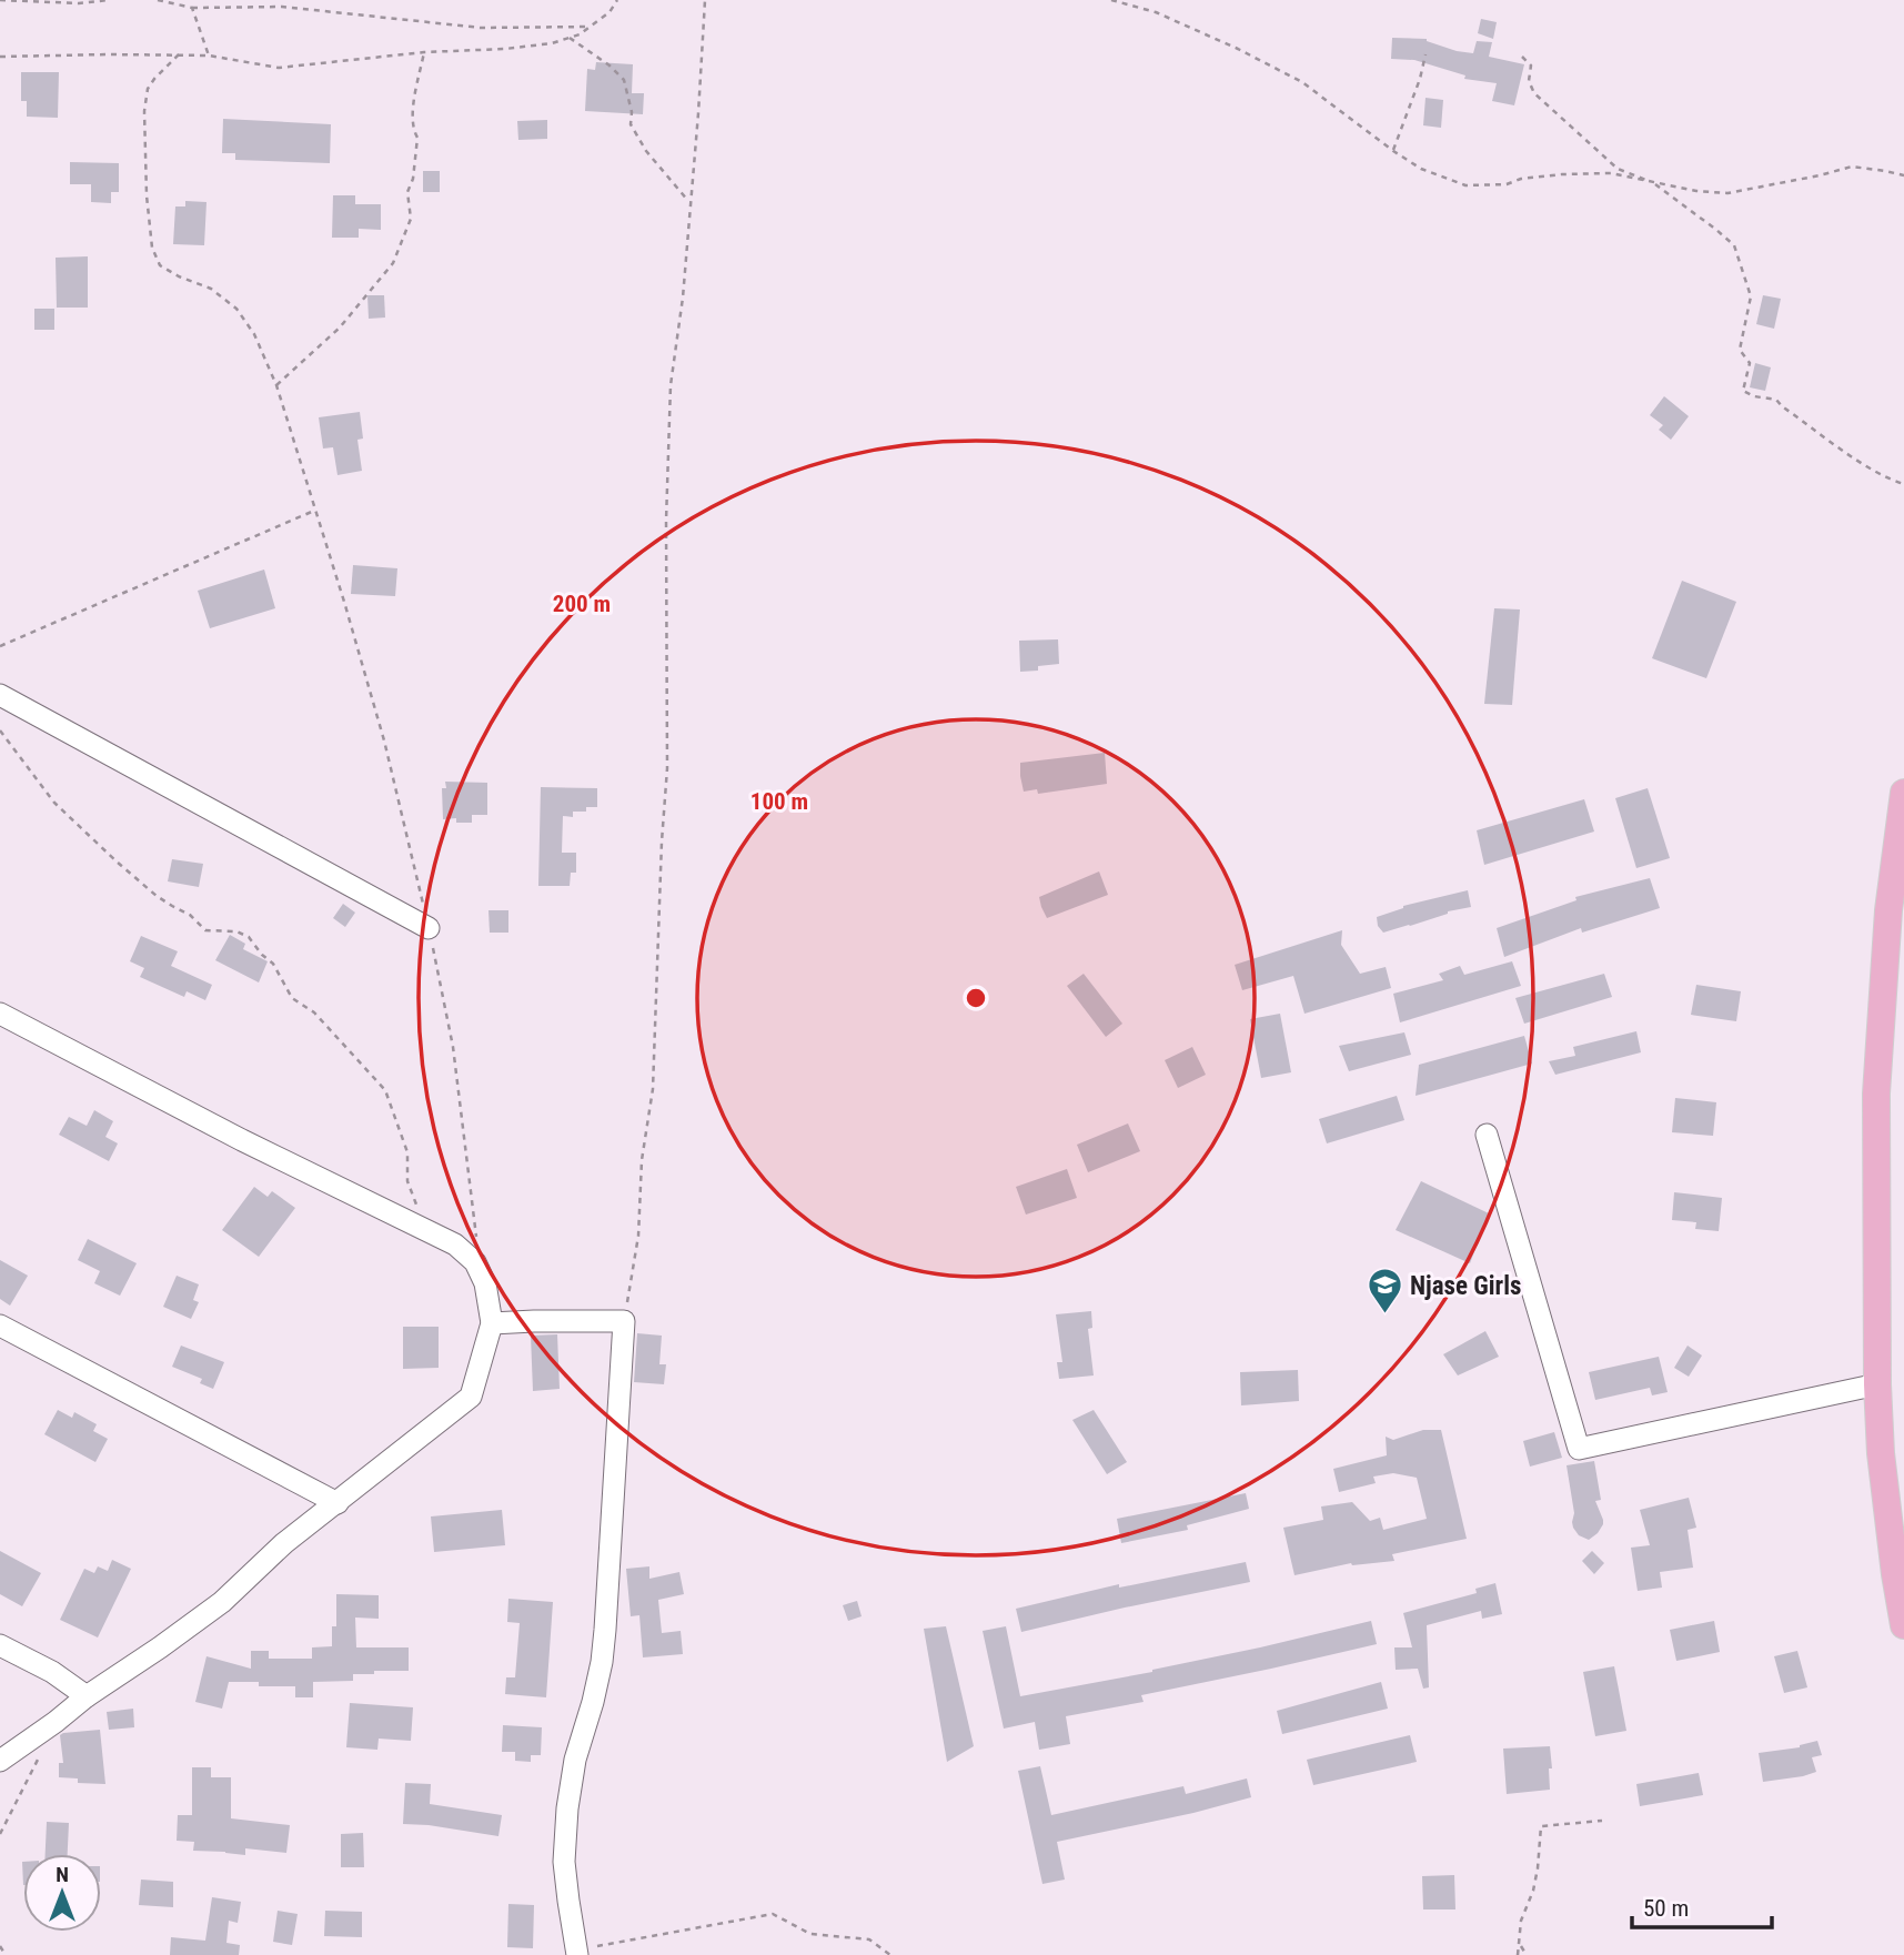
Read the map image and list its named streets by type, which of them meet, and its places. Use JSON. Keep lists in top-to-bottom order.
{
  "places": {
    "school or university": ["Njase Girls"]
  },
  "scale_bar": "50 m",
  "north": "top",
  "rings": ["200 m", "100 m"]
}
